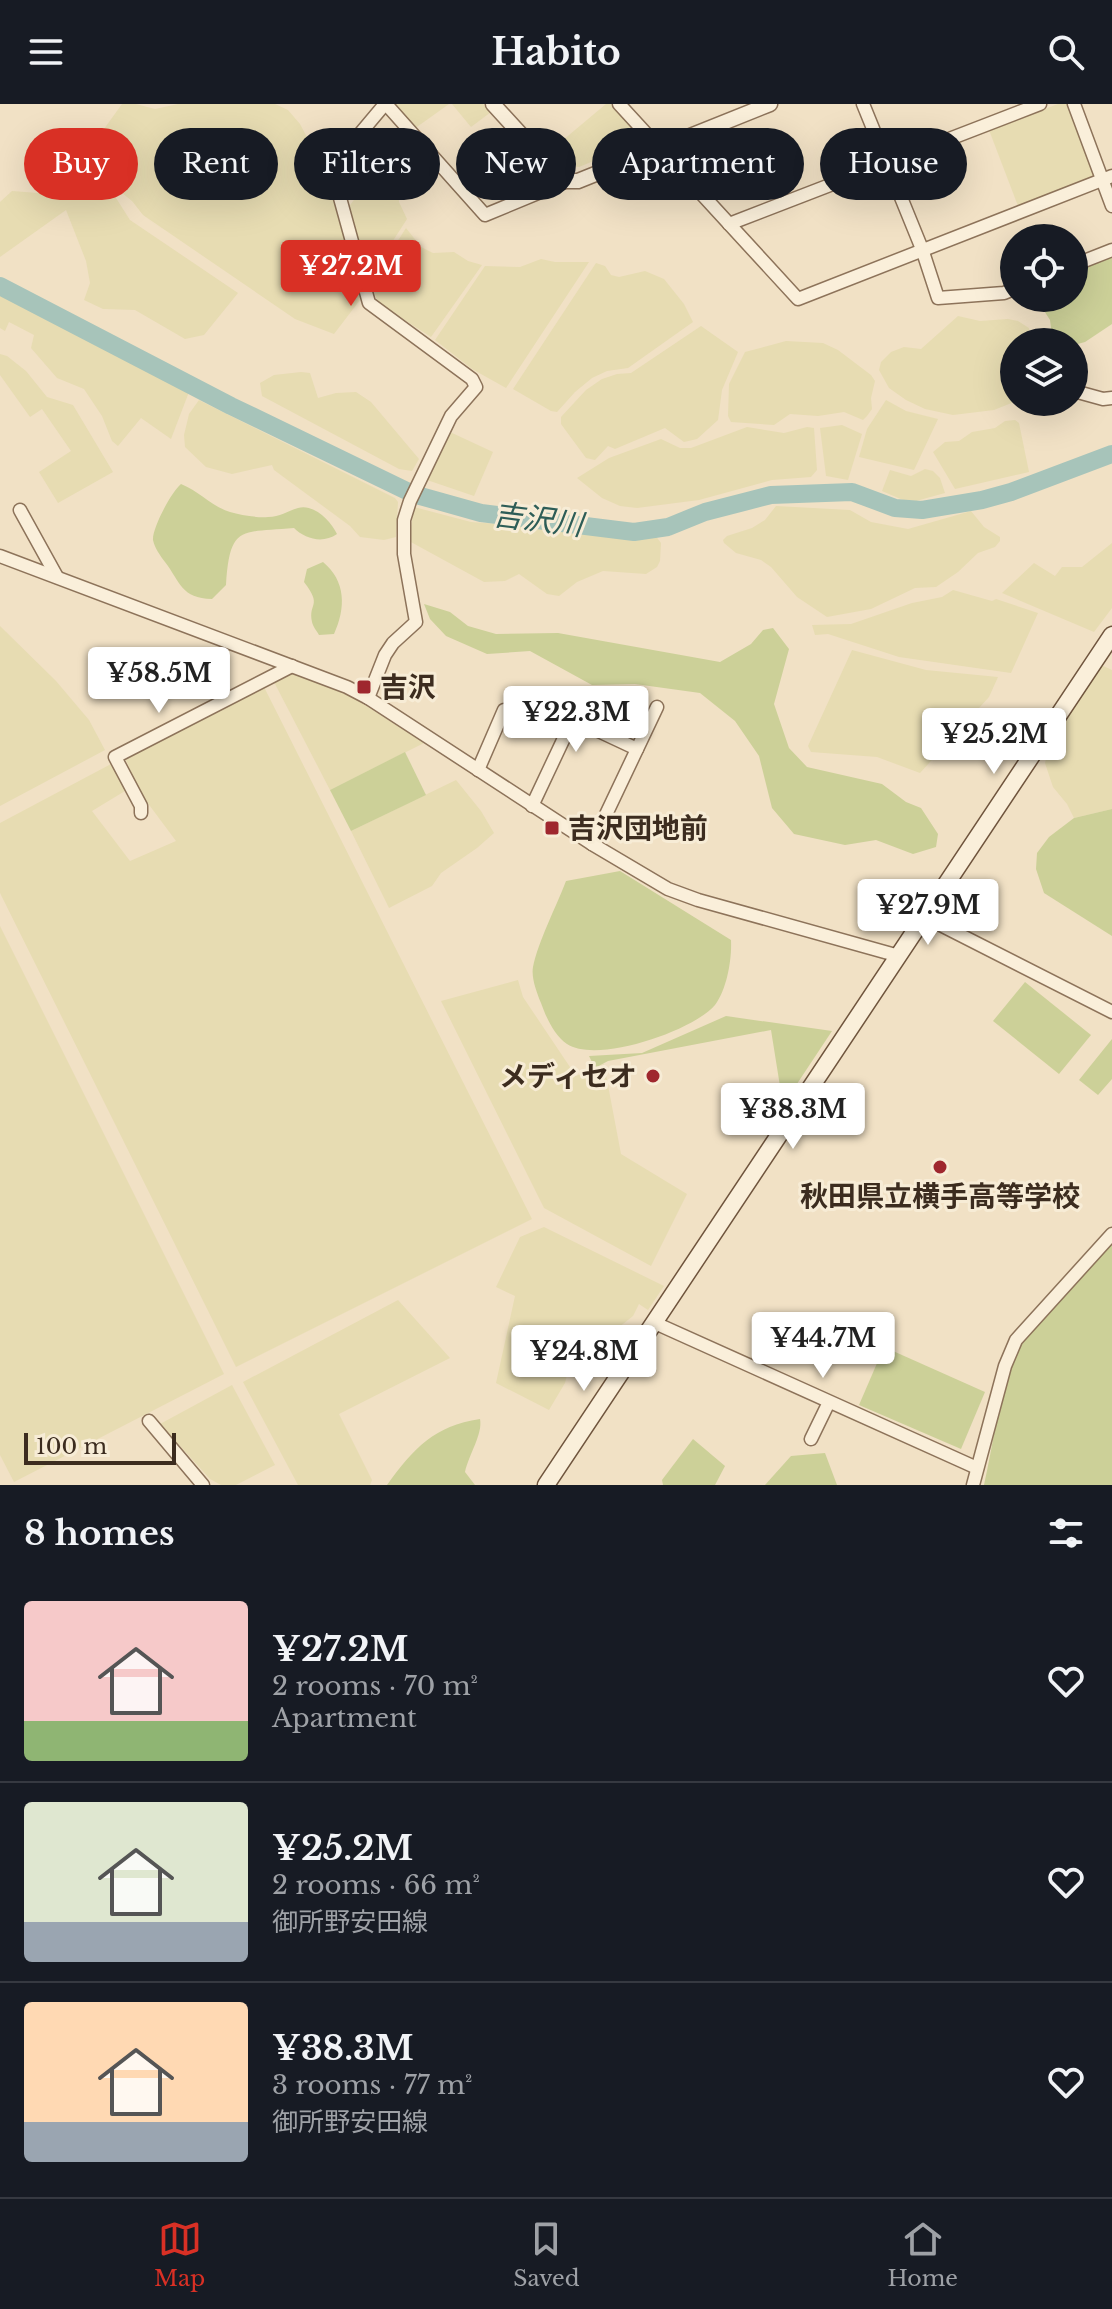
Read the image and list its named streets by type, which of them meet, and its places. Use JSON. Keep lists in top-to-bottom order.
{
  "water": ["吉沢川"],
  "places": {
    "transit": ["吉沢", "吉沢団地前"],
    "other": ["メディセオ", "秋田県立横手高等学校"]
  },
  "scale_bar": "100 m",
  "page": {
    "header": "Habito",
    "chip": [
      "Buy",
      "Rent",
      "Filters",
      "New",
      "Apartment",
      "House"
    ],
    "price": [
      "¥27.2M",
      "¥58.5M",
      "¥22.3M",
      "¥25.2M",
      "¥27.9M",
      "¥38.3M",
      "¥44.7M",
      "¥24.8M"
    ],
    "scale": "100 m",
    "heading": "8 homes",
    "list": [
      {
        "name": "¥27.2M",
        "note": "2 rooms · 70 m² · Apartment"
      },
      {
        "name": "¥25.2M",
        "note": "2 rooms · 66 m² · 御所野安田線"
      },
      {
        "name": "¥38.3M",
        "note": "3 rooms · 77 m² · 御所野安田線"
      }
    ],
    "tabs": ["Map", "Saved", "Home"]
  }
}
